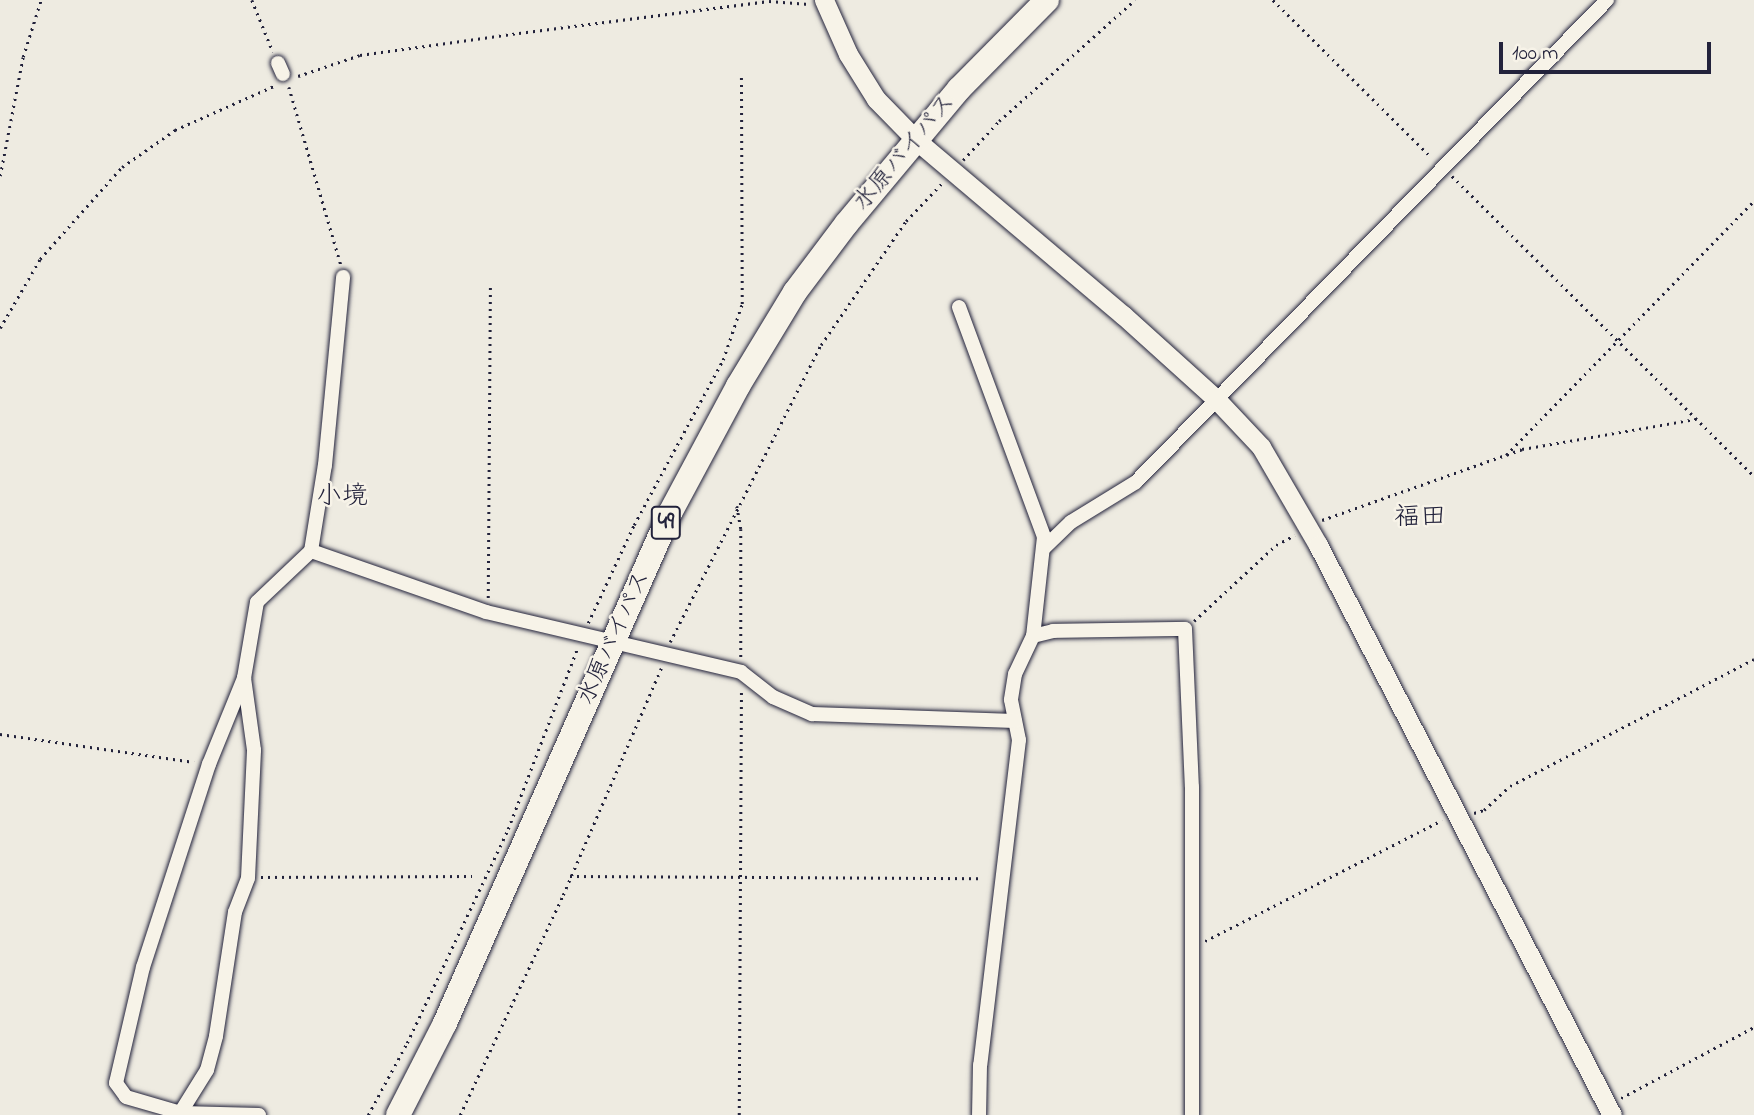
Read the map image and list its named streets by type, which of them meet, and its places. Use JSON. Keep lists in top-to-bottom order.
{
  "streets": {
    "highway": ["水原バイパス", "49"]
  },
  "districts": ["小境", "福田"],
  "scale_bar": "100 m"
}
